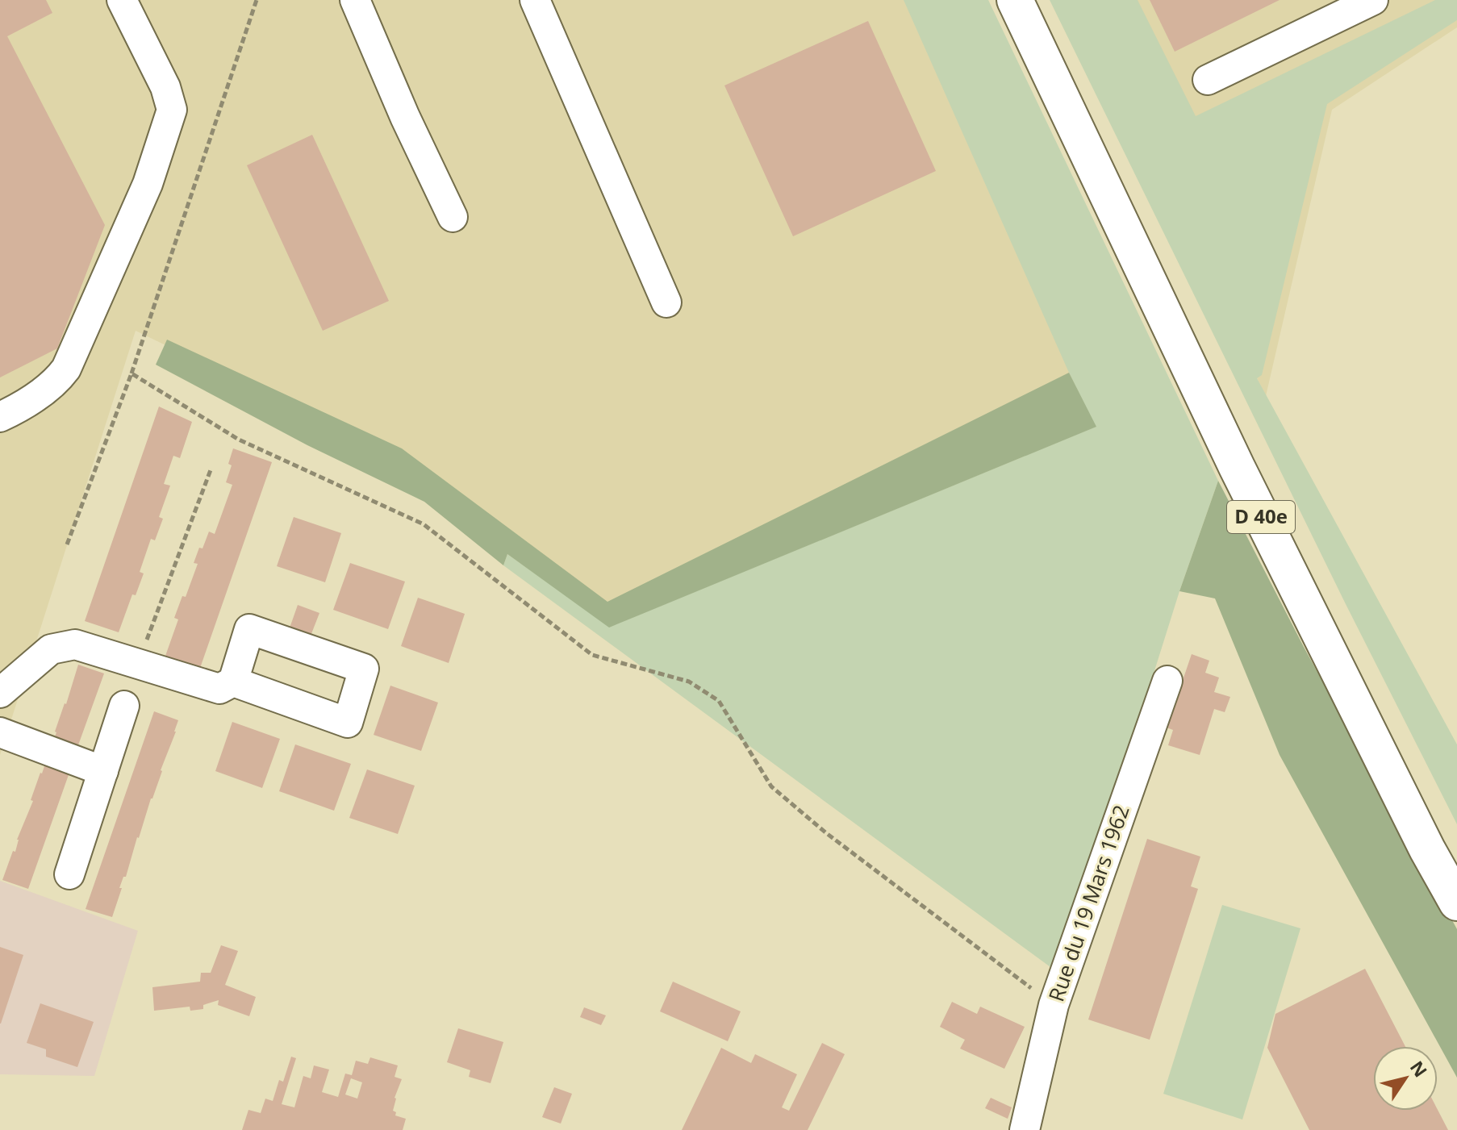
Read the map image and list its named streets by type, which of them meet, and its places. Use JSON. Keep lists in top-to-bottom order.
{
  "streets": {
    "main road": ["D 40e"],
    "street": ["Rue du 19 Mars 1962"]
  },
  "north": "top right"
}
